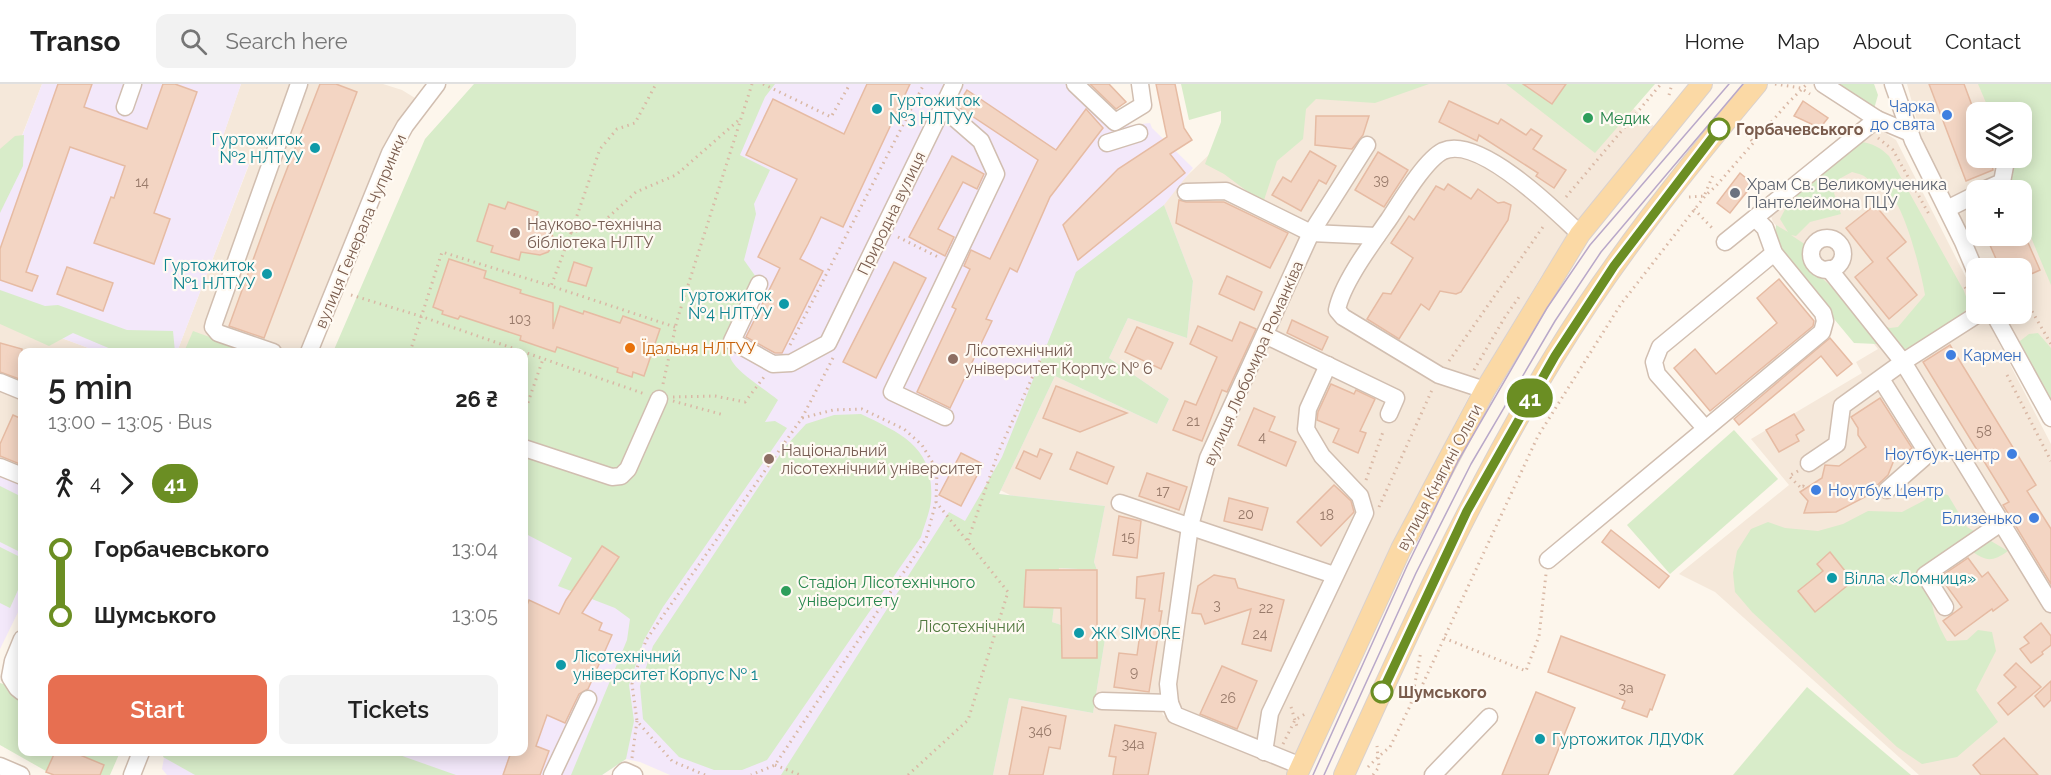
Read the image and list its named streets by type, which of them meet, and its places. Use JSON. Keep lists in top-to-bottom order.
{
  "streets": {
    "main road": ["вулиця Княгині Ольги"],
    "street": ["Природна вулиця", "вулиця Генерала Чупринки", "вулиця Любомира Романківа"]
  },
  "parks": ["Лісотехнічний"],
  "places": [
    "Гуртожиток №3 НЛТУУ",
    "Чарка до свята",
    "Медик",
    "Горбачевського",
    "Гуртожиток №2 НЛТУУ",
    "Храм Св. Великомученика Пантелеймона ПЦУ",
    "Науково-технічна бібліотека НЛТУ",
    "Гуртожиток №1 НЛТУУ",
    "Гуртожиток №4 НЛТУУ",
    "Їдальня НЛТУУ",
    "Кармен",
    "Лісотехнічний університет Корпус № 6",
    "Ноутбук-центр",
    "Національний лісотехнічний університет",
    "Ноутбук Центр",
    "Близенько",
    "Вілла «Ломниця»",
    "Стадіон Лісотехнічного університету",
    "ЖК SIMORE",
    "Лісотехнічний університет Корпус № 1",
    "Шумського",
    "Гуртожиток ЛДУФК"
  ],
  "lines": ["bus line 41"],
  "house_numbers": [
    "39",
    "14",
    "103",
    "21",
    "58",
    "4",
    "17",
    "20",
    "18",
    "15",
    "3",
    "22",
    "24",
    "9",
    "3а",
    "26",
    "34б",
    "34а"
  ],
  "page": {
    "header": "Transo",
    "search": "Search here",
    "nav": [
      "Home",
      "Map",
      "About",
      "Contact"
    ],
    "on_map": "41",
    "map_buttons": ["+", "−"],
    "heading": ["5 min", "13:00 – 13:05 · Bus", "26 ₴"],
    "legs": ["4", "41"],
    "list": [
      {
        "name": "Горбачевського",
        "value": "13:04"
      },
      {
        "name": "Шумського",
        "value": "13:05"
      }
    ],
    "buttons": ["Start", "Tickets"]
  }
}
